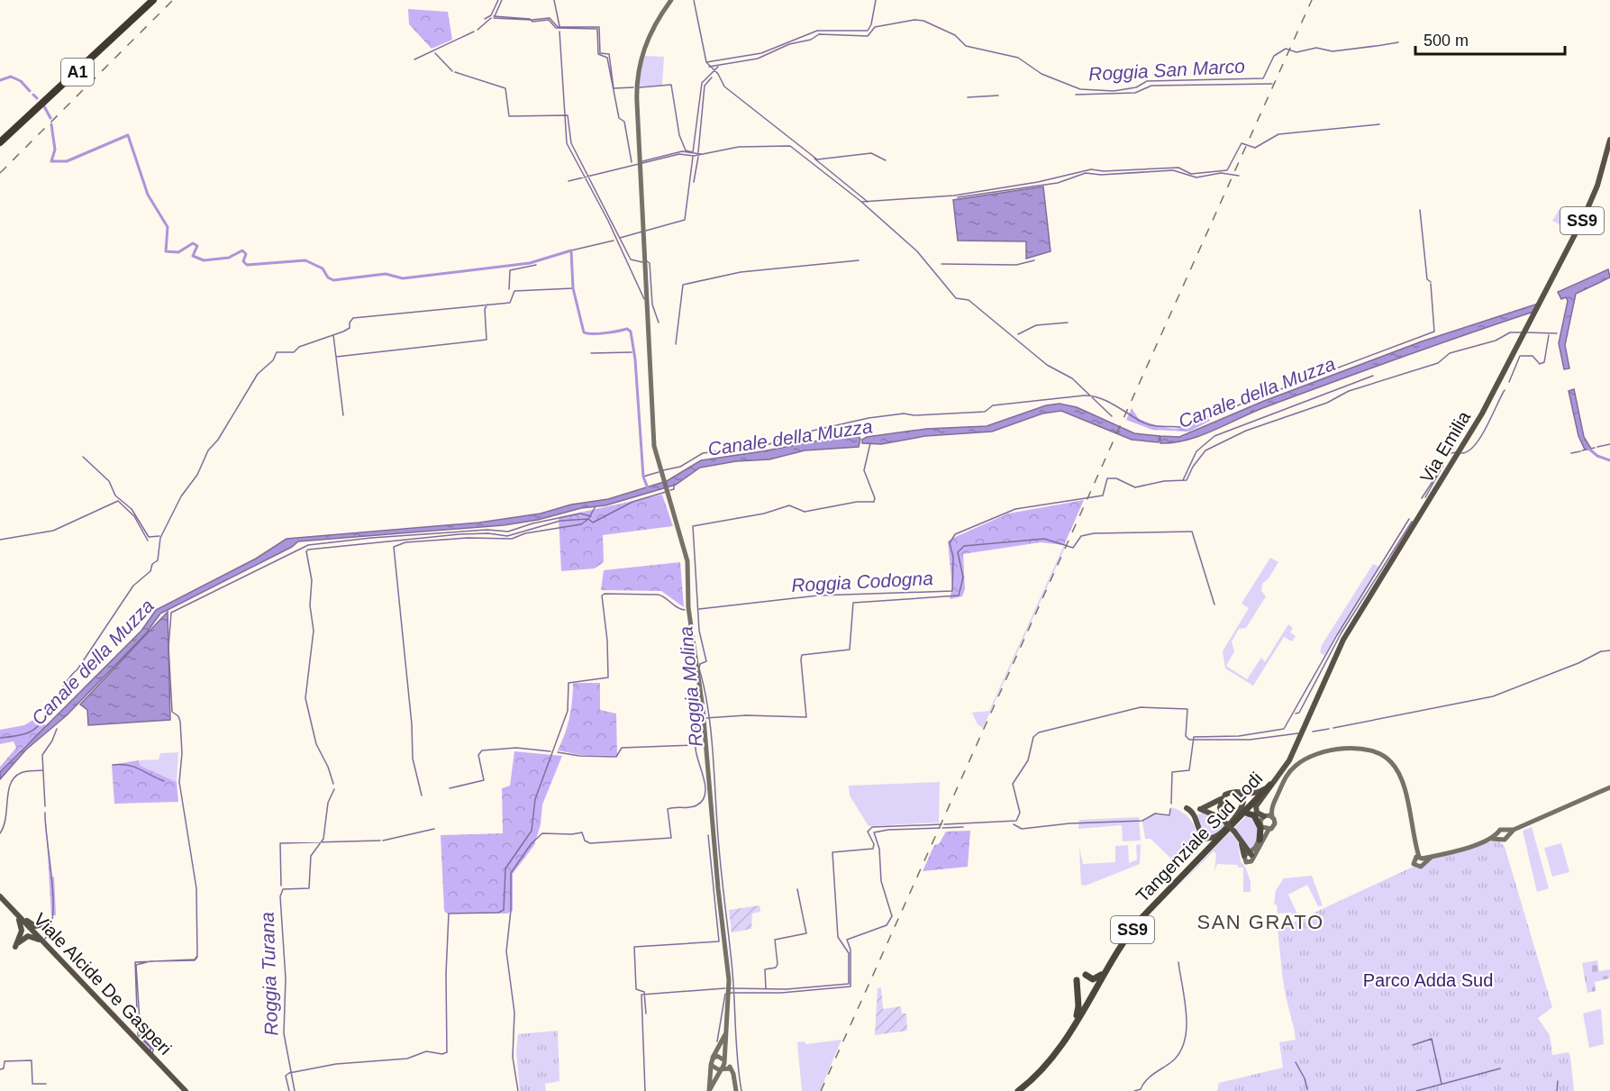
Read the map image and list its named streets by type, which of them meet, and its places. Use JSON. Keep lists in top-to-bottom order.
{
  "streets": {
    "highway": ["A1", "SS9", "Tangenziale Sud Lodi"],
    "main road": ["Via Emilia", "Viale Alcide De Gasperi"]
  },
  "crossings": [
    ["SS9", "Via Emilia"],
    ["SS9", "Tangenziale Sud Lodi"],
    ["Via Emilia", "Tangenziale Sud Lodi"]
  ],
  "districts": ["SAN GRATO"],
  "water": [
    "Roggia San Marco",
    "Canale della Muzza",
    "Roggia Codogna",
    "Roggia Molina",
    "Roggia Turana"
  ],
  "parks": ["Parco Adda Sud"],
  "scale_bar": "500 m"
}
